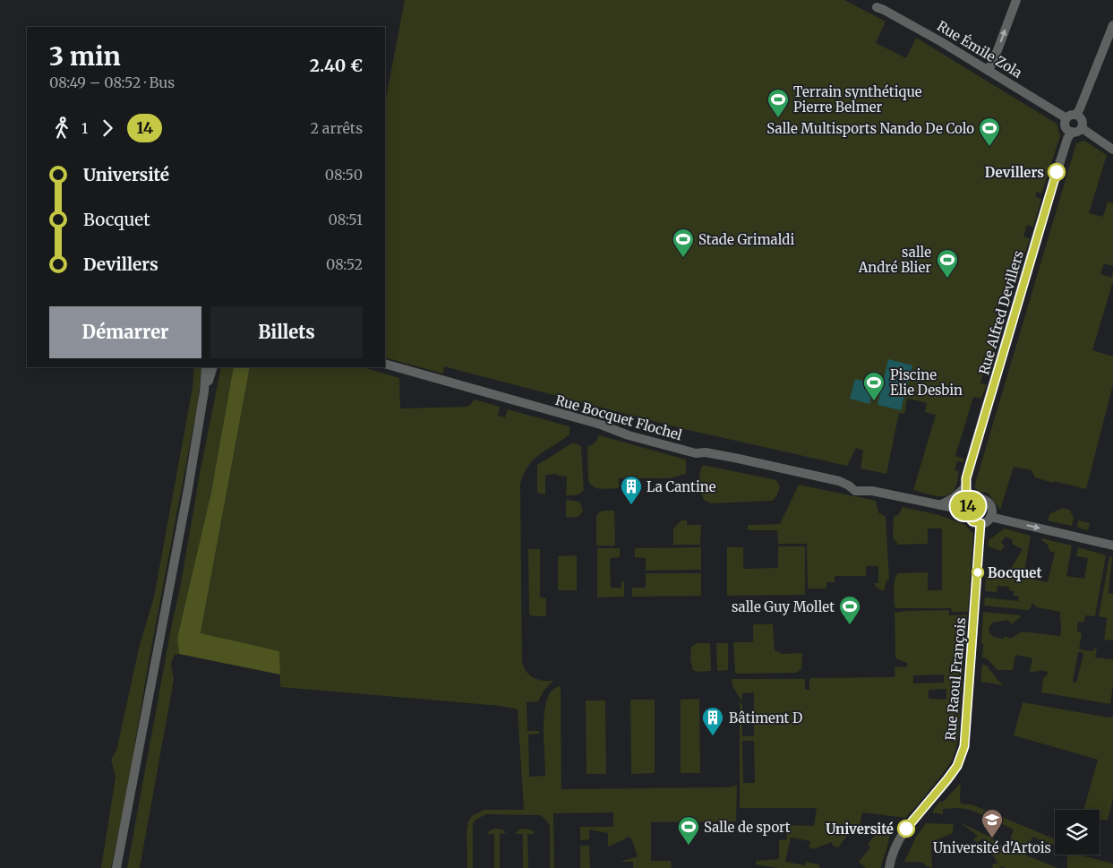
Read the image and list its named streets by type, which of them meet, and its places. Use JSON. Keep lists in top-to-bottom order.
{
  "streets": {
    "street": [
      "Rue Émile Zola",
      "Rue Alfred Devillers",
      "Rue Bocquet Flochel",
      "Rue Raoul François"
    ]
  },
  "crossings": [
    ["Rue Émile Zola", "Rue Alfred Devillers"],
    ["Rue Bocquet Flochel", "Rue Raoul François"]
  ],
  "places": {
    "sports": [
      "Terrain synthétique Pierre Belmer",
      "Salle Multisports Nando De Colo",
      "Stade Grimaldi",
      "salle André Blier",
      "Piscine Elie Desbin",
      "salle Guy Mollet",
      "Salle de sport"
    ],
    "other": ["Devillers", "Bocquet", "Université"],
    "building": ["La Cantine", "Bâtiment D"],
    "school or university": ["Université d'Artois"]
  },
  "lines": ["bus line 14"],
  "page": {
    "on_map": "14",
    "heading": ["3 min", "08:49 – 08:52 · Bus", "2.40 €"],
    "legs": ["1", "14", "2 arrêts"],
    "list": [
      {
        "name": "Université",
        "value": "08:50"
      },
      {
        "name": "Bocquet",
        "value": "08:51"
      },
      {
        "name": "Devillers",
        "value": "08:52"
      }
    ],
    "buttons": ["Démarrer", "Billets"]
  }
}
